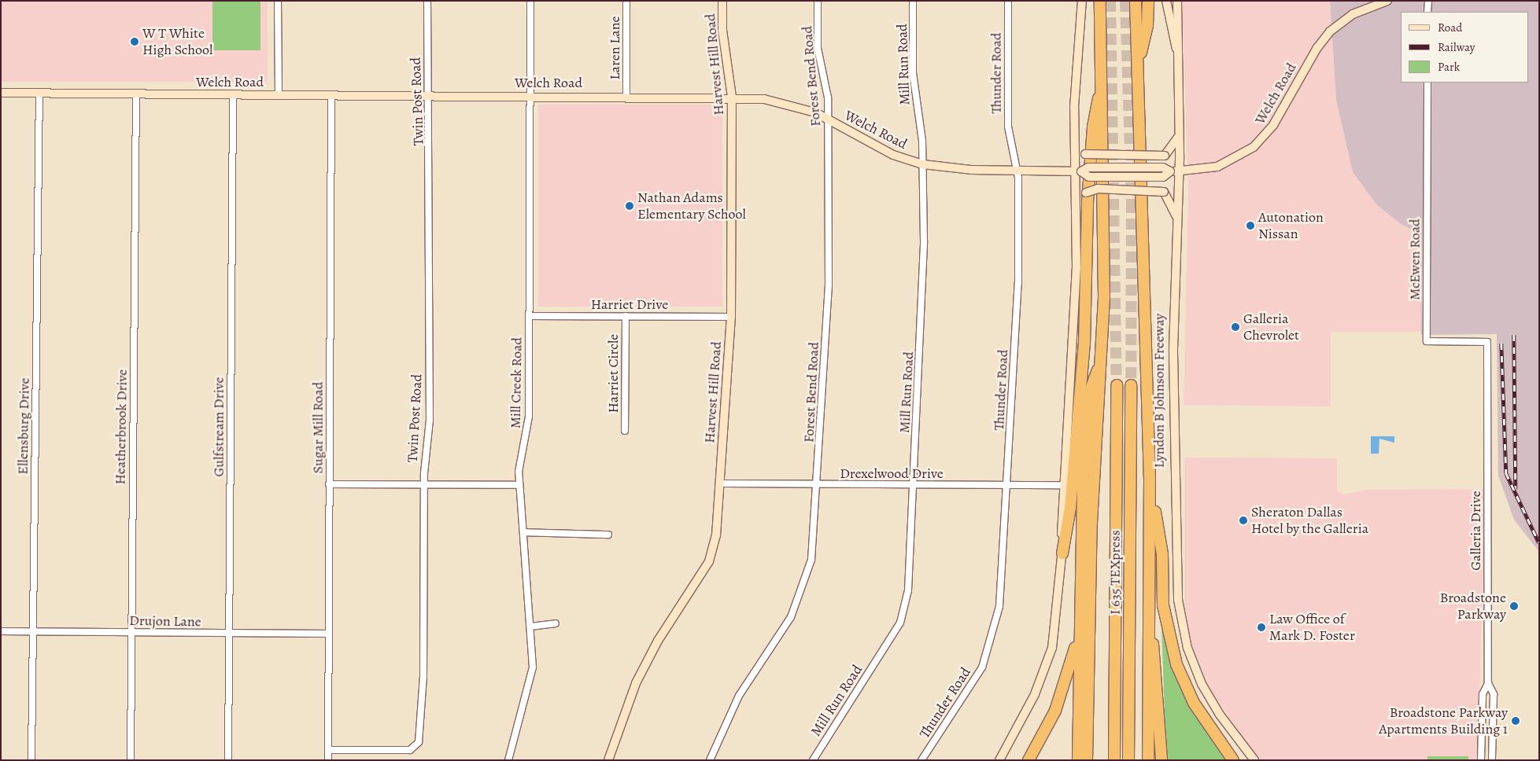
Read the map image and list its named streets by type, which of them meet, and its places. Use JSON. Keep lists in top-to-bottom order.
{
  "streets": {
    "highway": ["Lyndon B Johnson Freeway", "I 635 TEXpress"],
    "street": [
      "Laren Lane",
      "Harvest Hill Road",
      "Mill Run Road",
      "Thunder Road",
      "Forest Bend Road",
      "Welch Road",
      "Twin Post Road",
      "McEwen Road",
      "Harriet Drive",
      "Harriet Circle",
      "Mill Creek Road",
      "Ellensburg Drive",
      "Heatherbrook Drive",
      "Gulfstream Drive",
      "Sugar Mill Road",
      "Drexelwood Drive",
      "Galleria Drive",
      "Drujon Lane"
    ]
  },
  "crossings": [
    ["Laren Lane", "Welch Road"],
    ["Harvest Hill Road", "Welch Road"],
    ["Harvest Hill Road", "Harriet Drive"],
    ["Harvest Hill Road", "Drexelwood Drive"],
    ["Mill Run Road", "Welch Road"],
    ["Mill Run Road", "Drexelwood Drive"],
    ["Thunder Road", "Welch Road"],
    ["Thunder Road", "Drexelwood Drive"],
    ["Forest Bend Road", "Welch Road"],
    ["Forest Bend Road", "Drexelwood Drive"],
    ["Welch Road", "Twin Post Road"],
    ["Welch Road", "Mill Creek Road"],
    ["Welch Road", "Lyndon B Johnson Freeway"],
    ["Welch Road", "Ellensburg Drive"],
    ["Welch Road", "Heatherbrook Drive"],
    ["Welch Road", "Gulfstream Drive"],
    ["Welch Road", "Sugar Mill Road"],
    ["Twin Post Road", "Sugar Mill Road"],
    ["McEwen Road", "Galleria Drive"],
    ["Harriet Drive", "Harriet Circle"],
    ["Harriet Drive", "Mill Creek Road"],
    ["Ellensburg Drive", "Drujon Lane"],
    ["Heatherbrook Drive", "Drujon Lane"],
    ["Gulfstream Drive", "Drujon Lane"],
    ["Sugar Mill Road", "Drujon Lane"]
  ],
  "places": [
    "W T White High School",
    "Nathan Adams Elementary School",
    "Autonation Nissan",
    "Galleria Chevrolet",
    "Sheraton Dallas Hotel by the Galleria",
    "Broadstone Parkway",
    "Law Office of Mark D. Foster",
    "Broadstone Parkway Apartments Building 1"
  ],
  "legend": ["Road", "Railway", "Park"]
}
